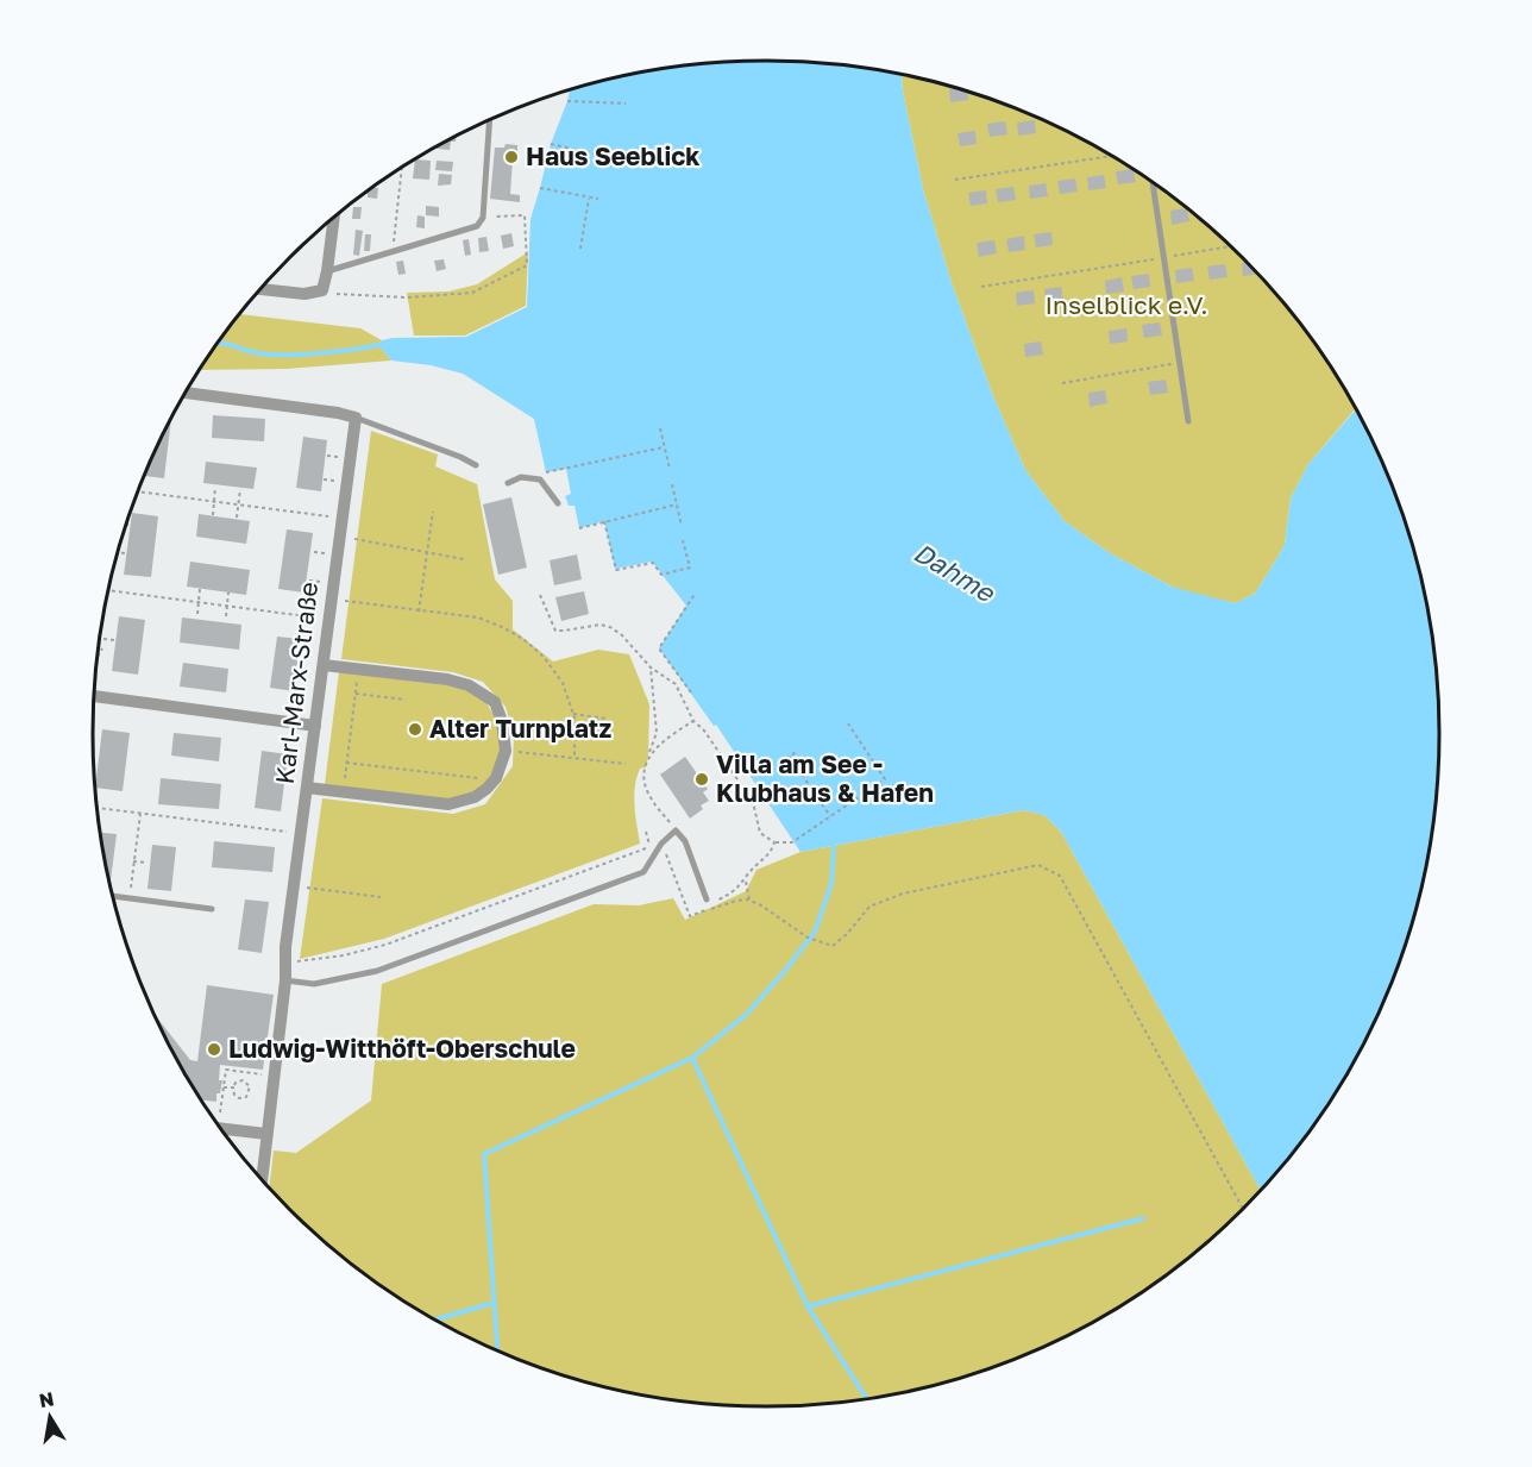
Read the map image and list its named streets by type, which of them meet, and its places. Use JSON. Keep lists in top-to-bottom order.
{
  "streets": {
    "street": ["Karl-Marx-Straße"]
  },
  "water": ["Dahme"],
  "parks": ["Inselblick e.V."],
  "places": [
    "Haus Seeblick",
    "Alter Turnplatz",
    "Villa am See - Klubhaus & Hafen",
    "Ludwig-Witthöft-Oberschule"
  ],
  "north": "top"
}
